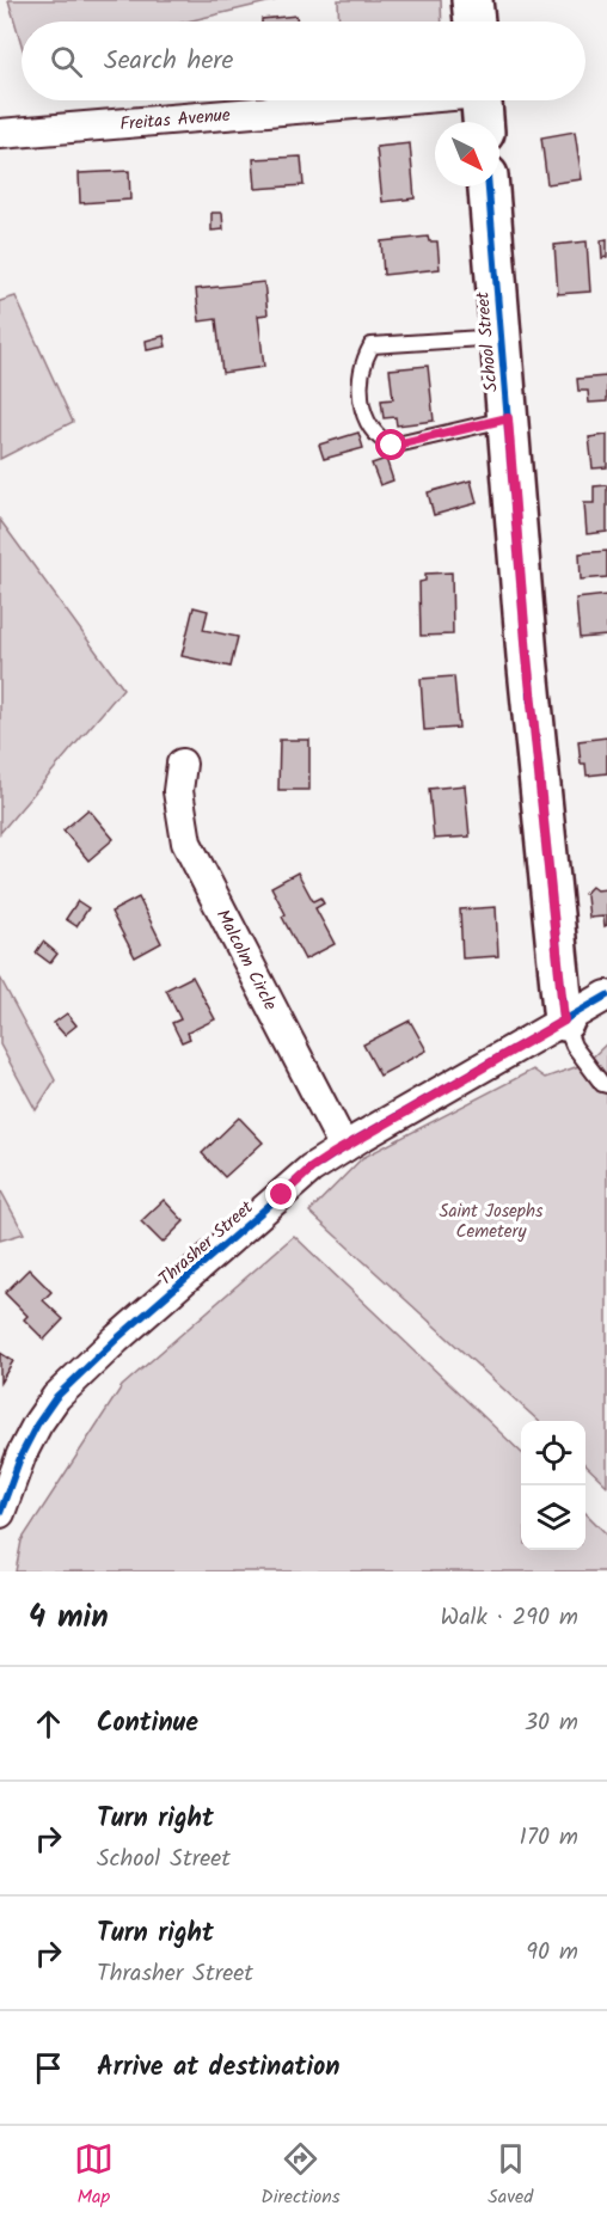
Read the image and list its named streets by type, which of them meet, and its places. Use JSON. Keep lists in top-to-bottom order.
{
  "streets": {
    "street": [
      "Freitas Avenue",
      "School Street",
      "Malcolm Circle",
      "Thrasher Street"
    ]
  },
  "crossings": [
    ["School Street", "Thrasher Street"],
    ["Malcolm Circle", "Thrasher Street"]
  ],
  "parks": ["Saint Josephs Cemetery"],
  "north": "bottom right",
  "page": {
    "search": "Search here",
    "heading": ["4 min", "Walk · 290 m"],
    "list": [
      ["Continue", "30 m"],
      ["Turn right", "School Street", "170 m"],
      ["Turn right", "Thrasher Street", "90 m"],
      "Arrive at destination"
    ],
    "nav": ["Map", "Directions", "Saved"]
  }
}
